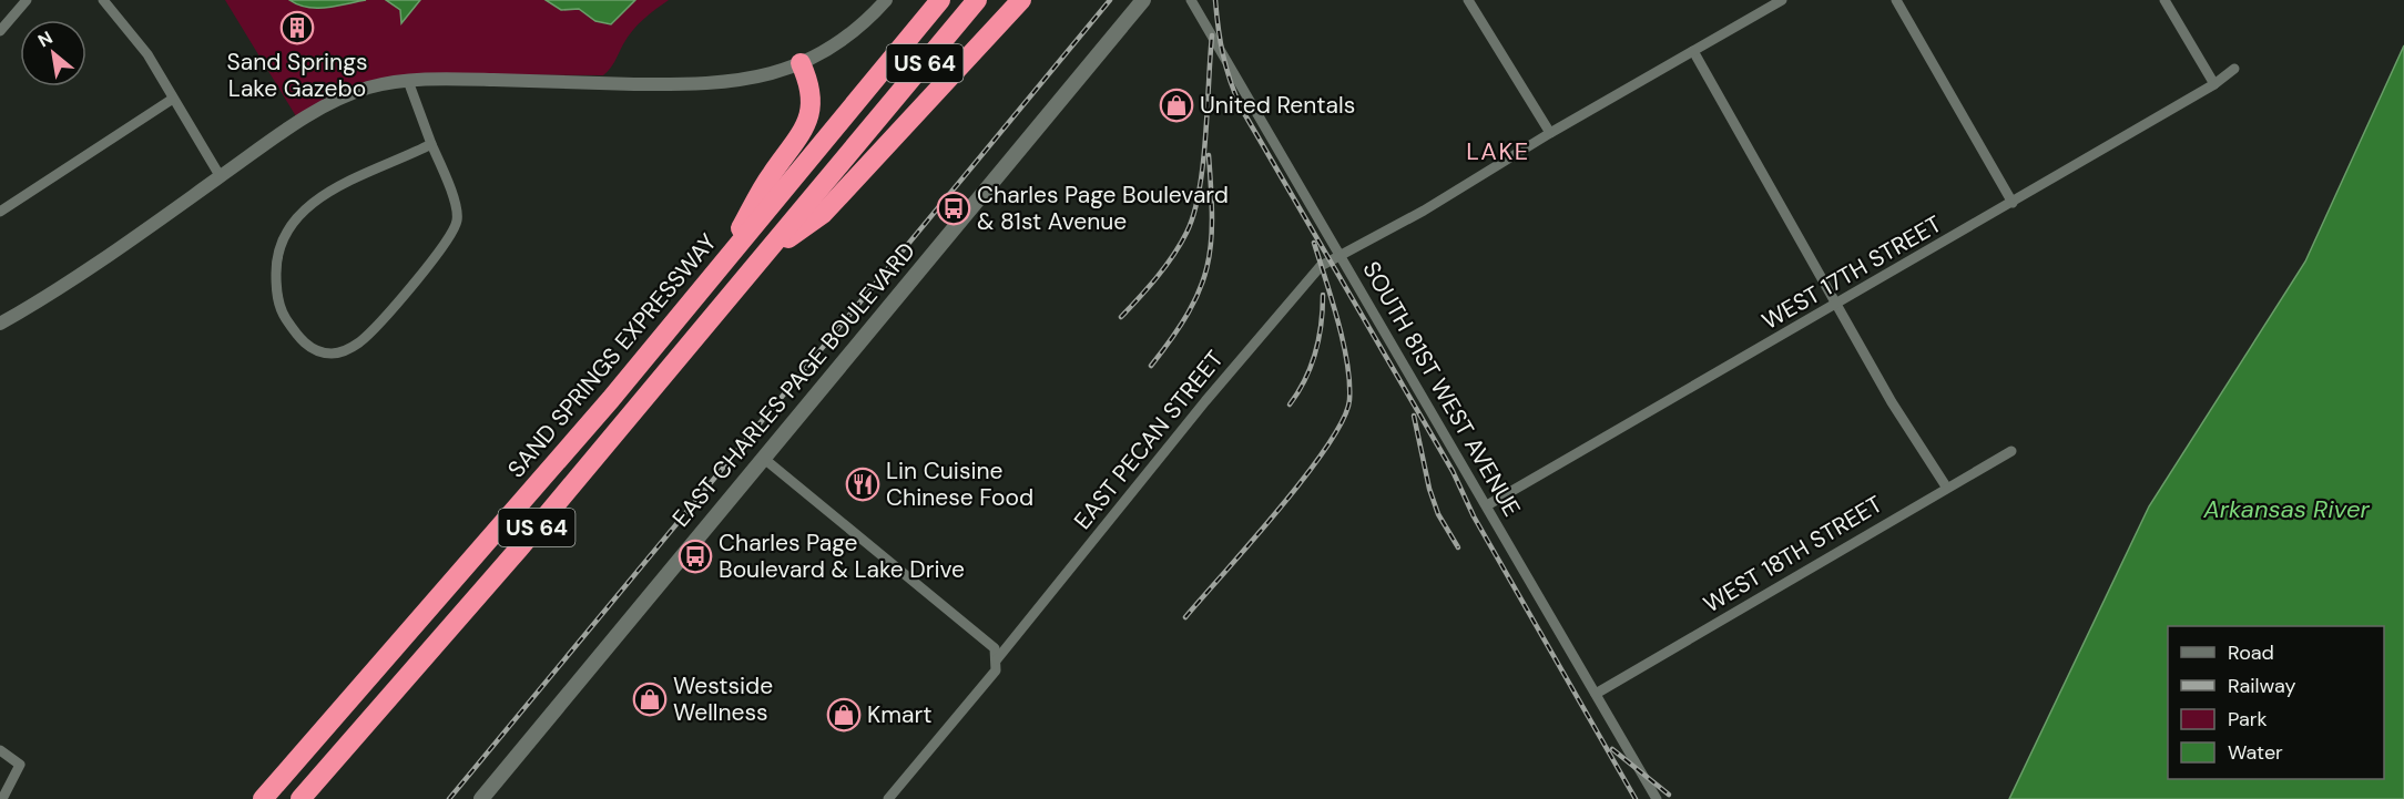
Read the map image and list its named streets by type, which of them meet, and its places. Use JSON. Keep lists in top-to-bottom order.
{
  "streets": {
    "highway": ["US 64", "SAND SPRINGS EXPRESSWAY"],
    "main road": ["EAST CHARLES PAGE BOULEVARD"],
    "street": [
      "WEST 17TH STREET",
      "SOUTH 81ST WEST AVENUE",
      "EAST PECAN STREET",
      "WEST 18TH STREET"
    ]
  },
  "crossings": [
    ["WEST 17TH STREET", "SOUTH 81ST WEST AVENUE"],
    ["SOUTH 81ST WEST AVENUE", "EAST PECAN STREET"],
    ["SOUTH 81ST WEST AVENUE", "WEST 18TH STREET"]
  ],
  "districts": ["LAKE"],
  "water": ["Arkansas River"],
  "places": {
    "building": ["Sand Springs Lake Gazebo"],
    "shop": ["United Rentals", "Westside Wellness", "Kmart"],
    "bus stop": ["Charles Page Boulevard & 81st Avenue", "Charles Page Boulevard & Lake Drive"],
    "restaurant": ["Lin Cuisine Chinese Food"]
  },
  "legend": [
    "Road",
    "Railway",
    "Park",
    "Water"
  ],
  "north": "top left"
}
